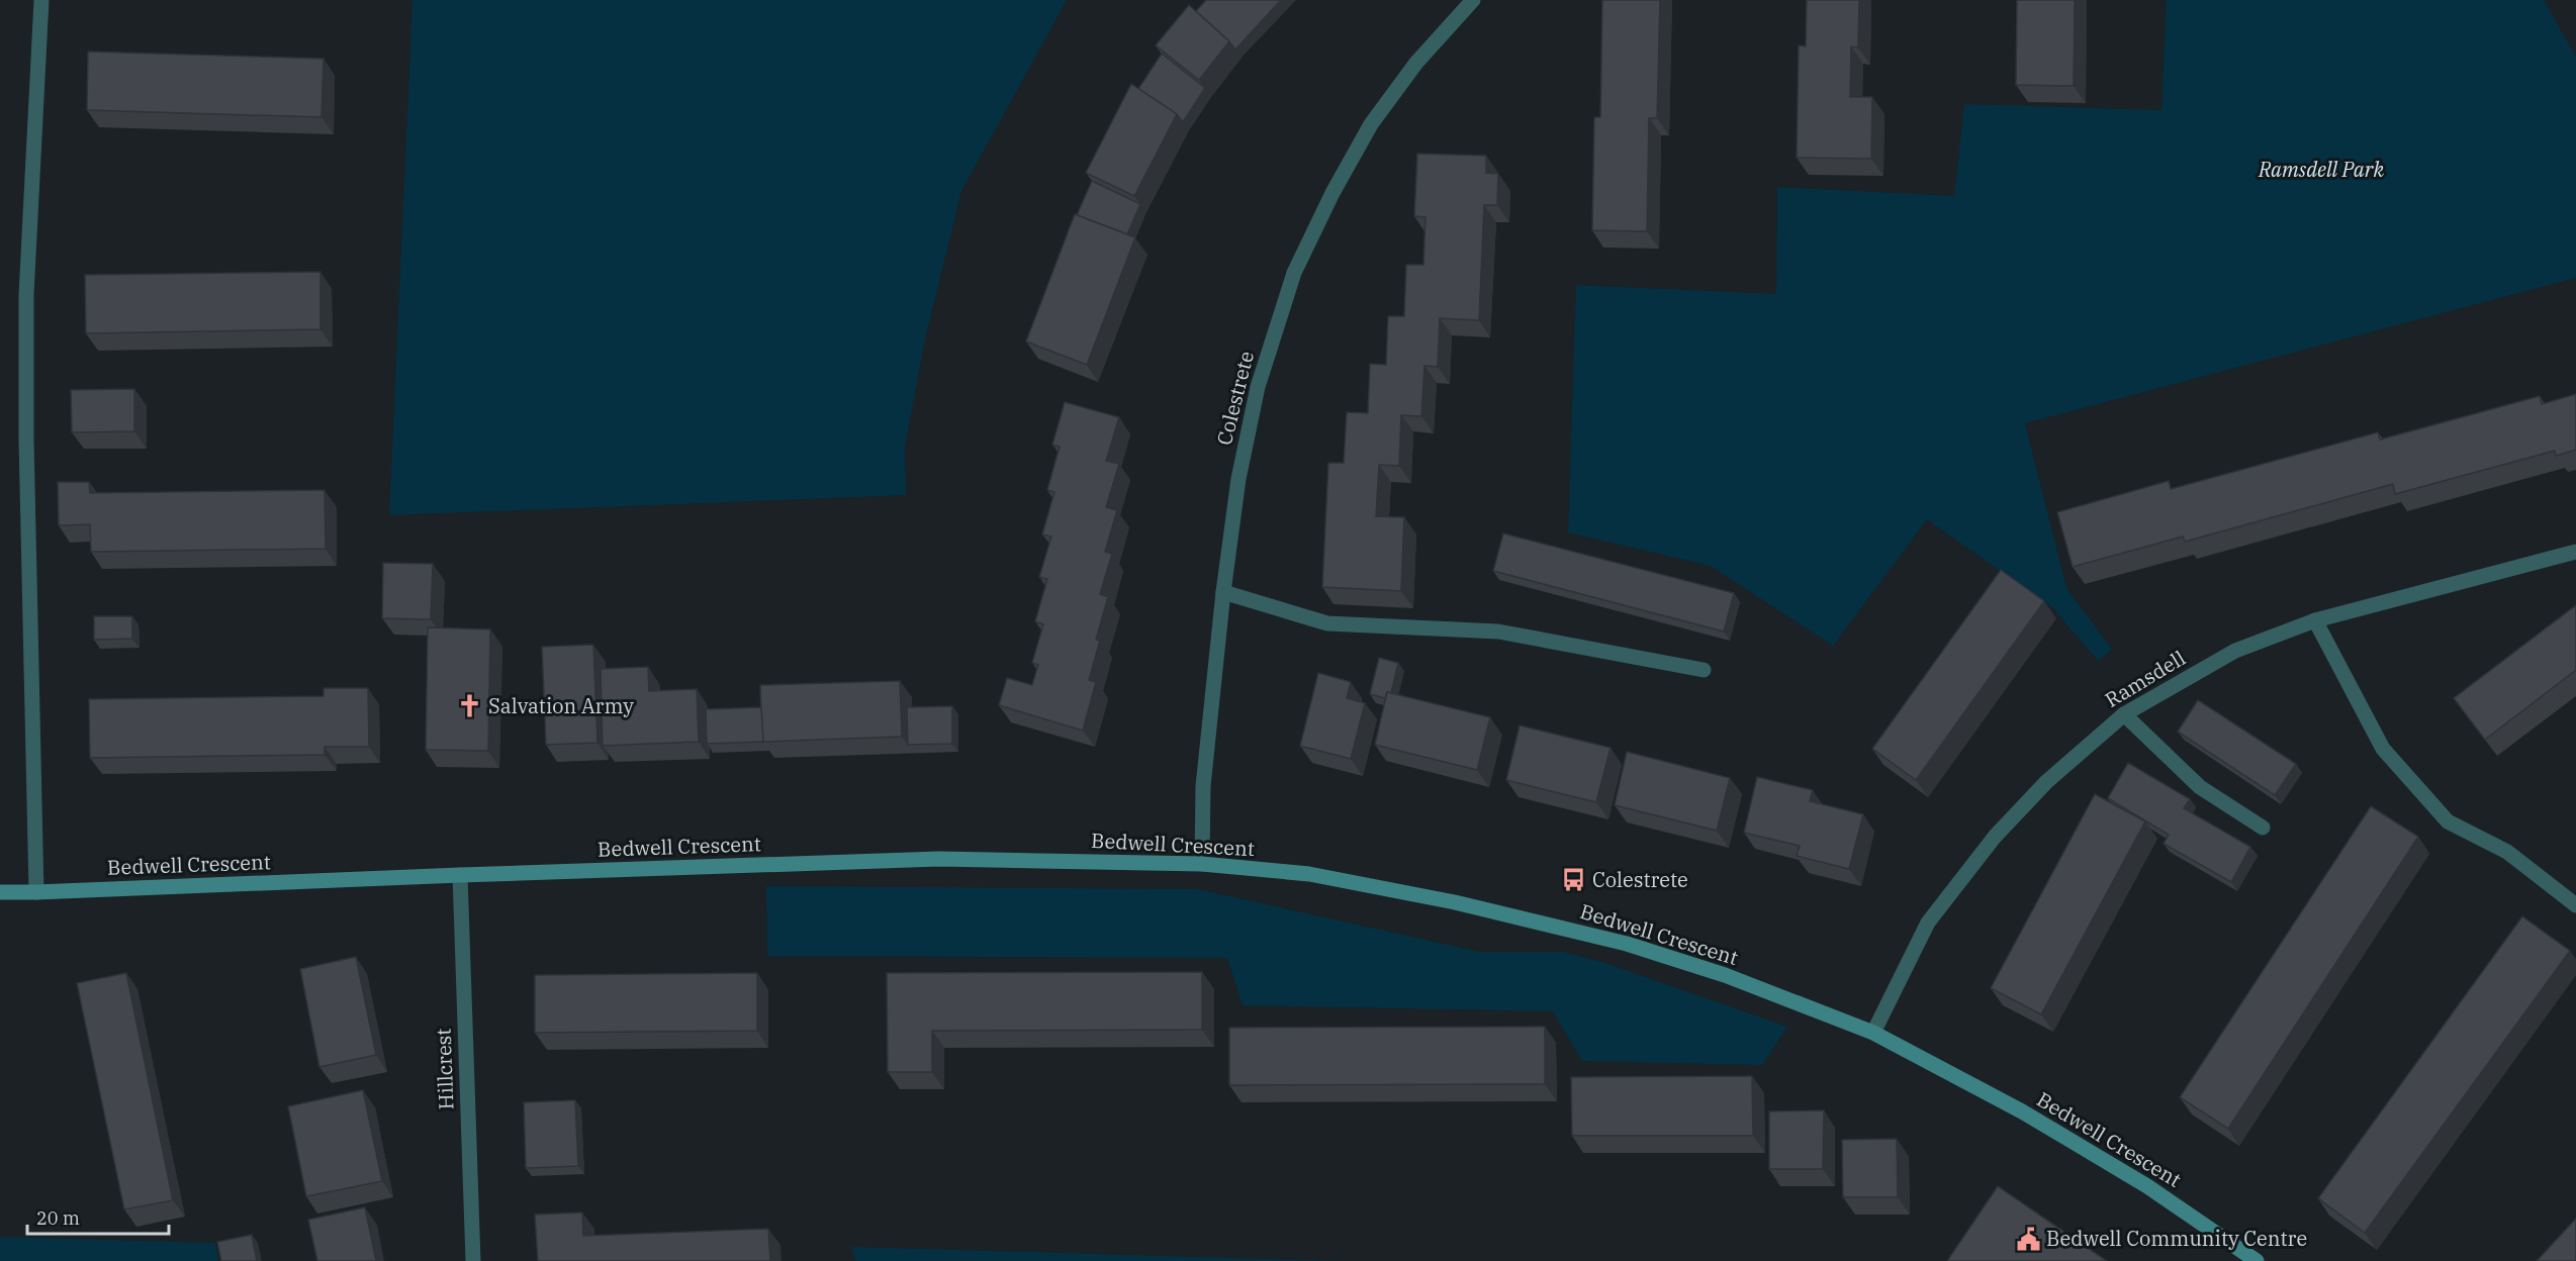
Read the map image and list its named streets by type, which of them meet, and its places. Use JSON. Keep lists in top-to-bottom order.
{
  "streets": {
    "street": [
      "Colestrete",
      "Ramsdell",
      "Bedwell Crescent",
      "Hillcrest"
    ]
  },
  "crossings": [
    ["Colestrete", "Bedwell Crescent"],
    ["Ramsdell", "Bedwell Crescent"],
    ["Bedwell Crescent", "Hillcrest"]
  ],
  "parks": ["Ramsdell Park"],
  "places": {
    "church": ["Salvation Army"],
    "bus stop": ["Colestrete"],
    "public building": ["Bedwell Community Centre"]
  },
  "scale_bar": "20 m"
}
